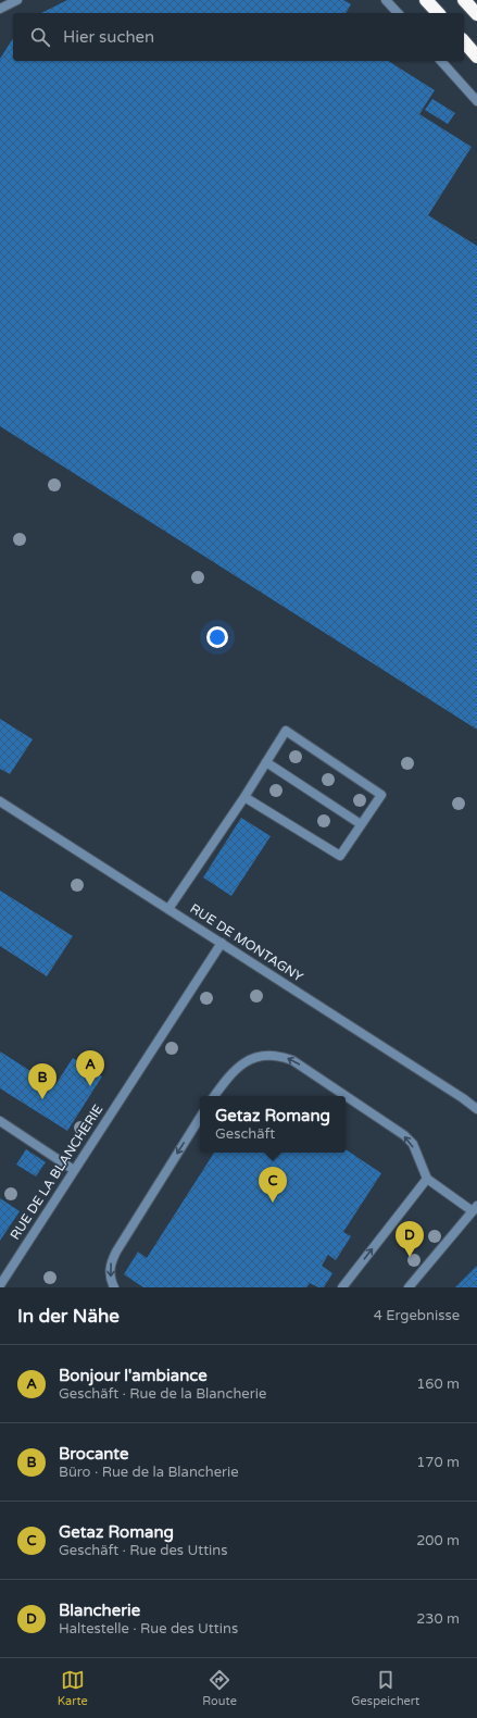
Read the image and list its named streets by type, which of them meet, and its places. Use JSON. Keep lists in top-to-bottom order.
{
  "streets": {
    "street": ["RUE DE MONTAGNY", "RUE DE LA BLANCHERIE"]
  },
  "crossings": [
    ["RUE DE MONTAGNY", "RUE DE LA BLANCHERIE"]
  ],
  "page": {
    "search": "Hier suchen",
    "pins": [
      "A",
      "B",
      "C",
      "D"
    ],
    "popup": ["Getaz Romang", "Geschäft"],
    "heading": ["In der Nähe", "4 Ergebnisse"],
    "list": [
      {
        "mark": "A",
        "name": "Bonjour l'ambiance",
        "note": "Geschäft · Rue de la Blancherie",
        "value": "160 m"
      },
      {
        "mark": "B",
        "name": "Brocante",
        "note": "Büro · Rue de la Blancherie",
        "value": "170 m"
      },
      {
        "mark": "C",
        "name": "Getaz Romang",
        "note": "Geschäft · Rue des Uttins",
        "value": "200 m"
      },
      {
        "mark": "D",
        "name": "Blancherie",
        "note": "Haltestelle · Rue des Uttins",
        "value": "230 m"
      }
    ],
    "nav": ["Karte", "Route", "Gespeichert"]
  }
}
